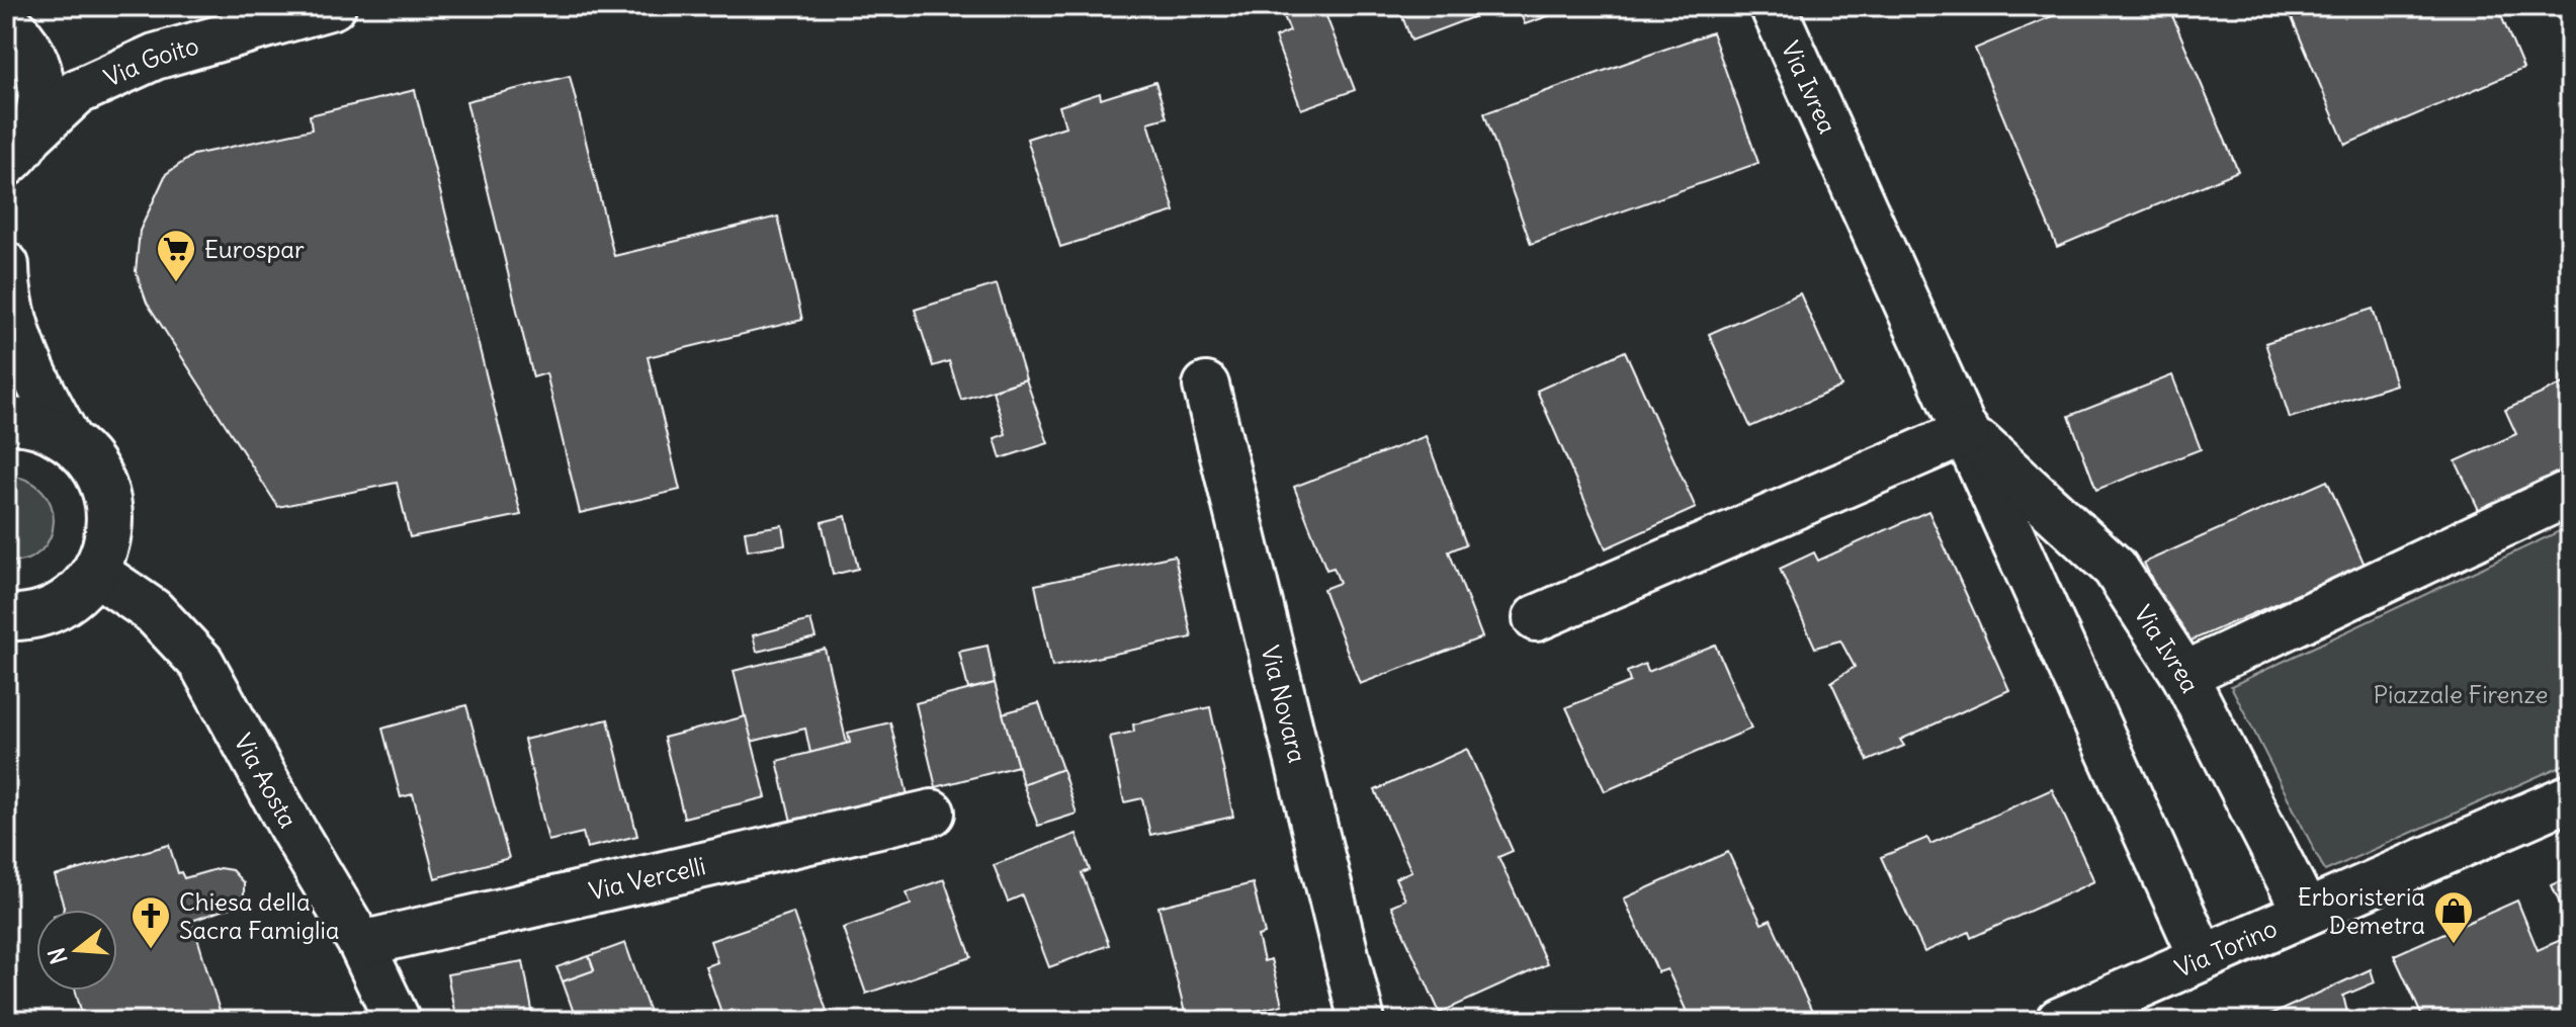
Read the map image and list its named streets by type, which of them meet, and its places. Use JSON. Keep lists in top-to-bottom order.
{
  "streets": {
    "street": [
      "Via Goito",
      "Via Ivrea",
      "Via Novara",
      "Via Aosta",
      "Via Vercelli",
      "Via Torino"
    ]
  },
  "crossings": [
    ["Via Ivrea", "Via Torino"],
    ["Via Aosta", "Via Vercelli"]
  ],
  "parks": ["Piazzale Firenze"],
  "places": {
    "supermarket": ["Eurospar"],
    "shop": ["Erboristeria Demetra"],
    "church": ["Chiesa della Sacra Famiglia"]
  },
  "north": "left"
}
